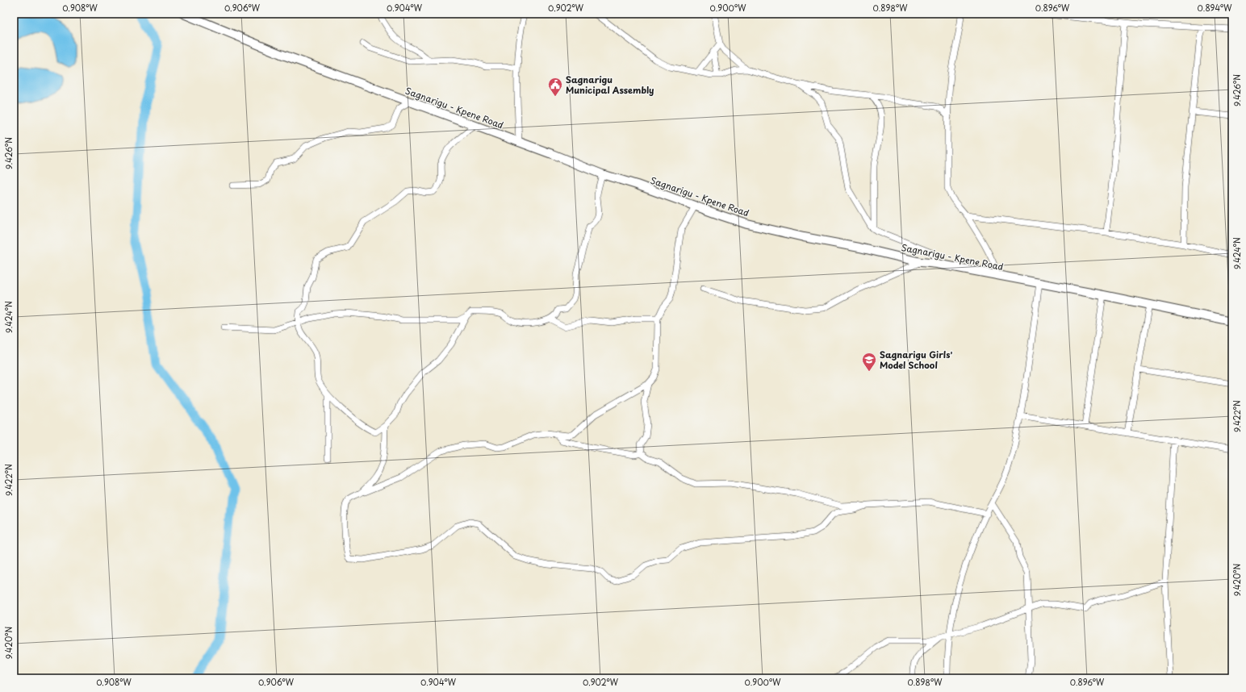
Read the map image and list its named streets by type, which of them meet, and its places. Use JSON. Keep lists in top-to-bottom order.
{
  "streets": {
    "street": ["Sagnarigu - Kpene Road"]
  },
  "places": {
    "public building": ["Sagnarigu Municipal Assembly"],
    "school or university": ["Sagnarigu Girls' Model School"]
  },
  "coordinates": [
    "0.908°W",
    "0.906°W",
    "0.904°W",
    "0.902°W",
    "0.900°W",
    "0.898°W",
    "0.896°W",
    "0.894°W",
    "9.426°N",
    "9.424°N",
    "9.422°N",
    "9.420°N"
  ]
}
